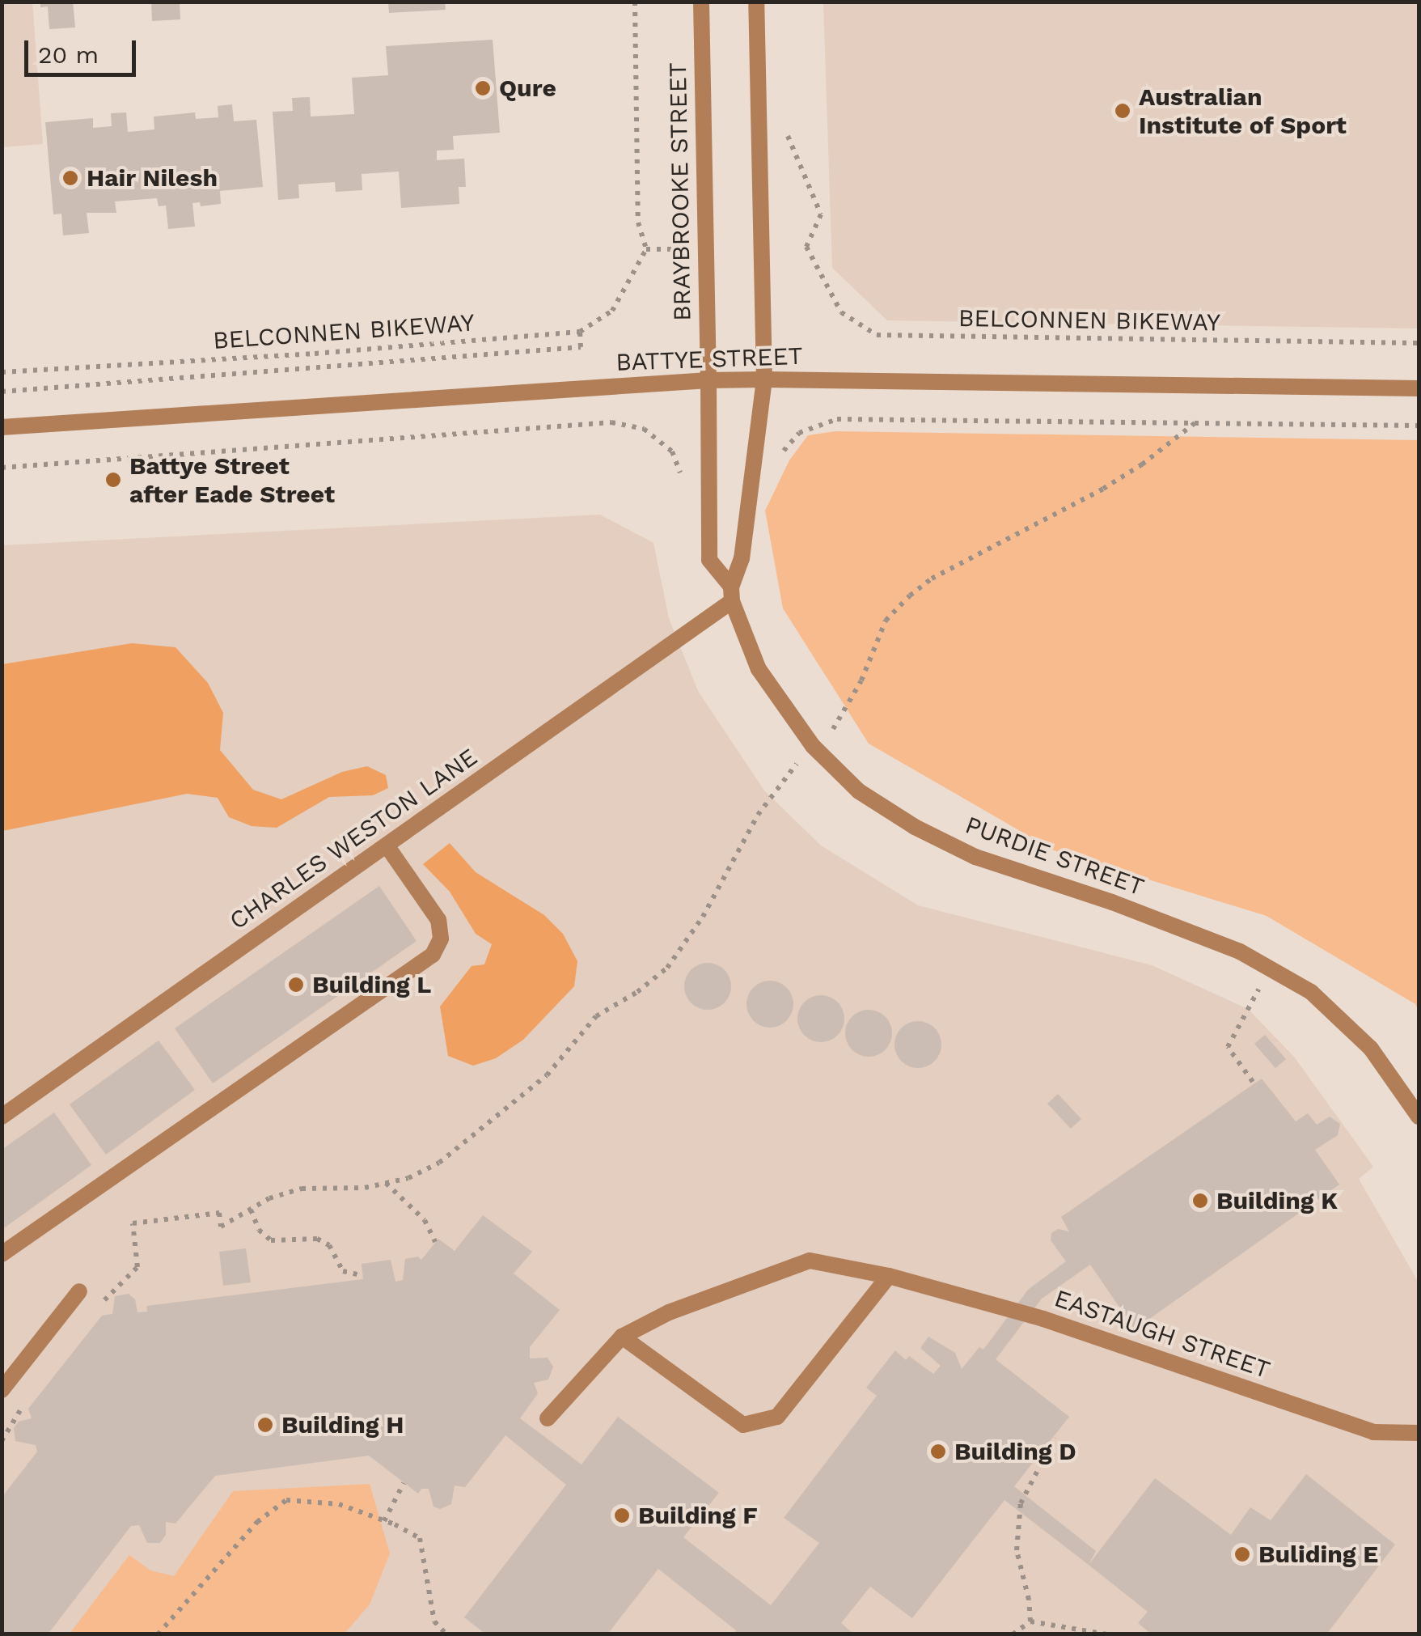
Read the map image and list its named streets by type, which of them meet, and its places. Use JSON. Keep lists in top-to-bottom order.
{
  "streets": {
    "street": [
      "BRAYBROOKE STREET",
      "BATTYE STREET",
      "CHARLES WESTON LANE",
      "PURDIE STREET",
      "EASTAUGH STREET"
    ],
    "path": ["BELCONNEN BIKEWAY"]
  },
  "crossings": [
    ["BRAYBROOKE STREET", "BATTYE STREET"],
    ["BRAYBROOKE STREET", "PURDIE STREET"],
    ["BATTYE STREET", "PURDIE STREET"],
    ["CHARLES WESTON LANE", "PURDIE STREET"]
  ],
  "places": [
    "Qure",
    "Australian Institute of Sport",
    "Hair Nilesh",
    "Battye Street after Eade Street",
    "Building L",
    "Building K",
    "Building H",
    "Building D",
    "Building F",
    "Buliding E"
  ],
  "scale_bar": "20 m"
}
